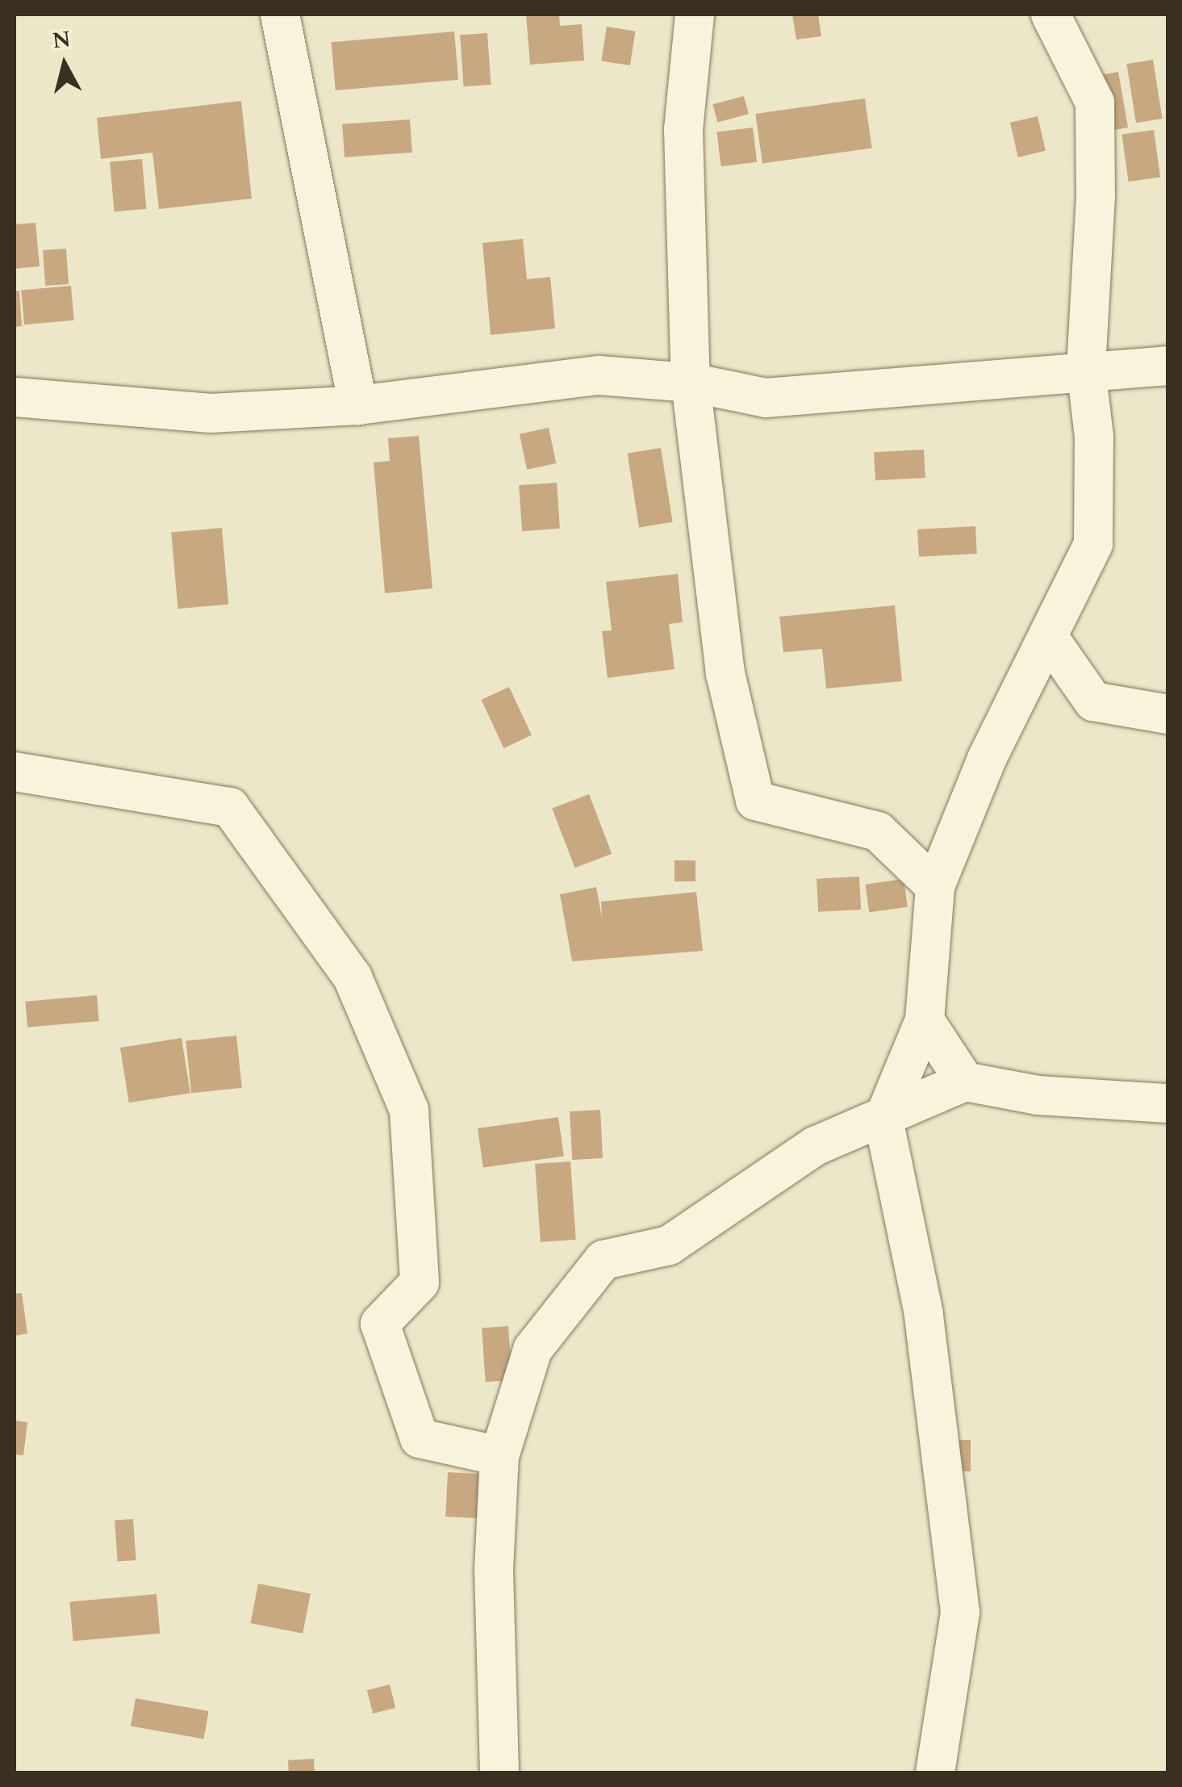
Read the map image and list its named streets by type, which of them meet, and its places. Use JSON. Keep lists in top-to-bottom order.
{
  "north": "top"
}
